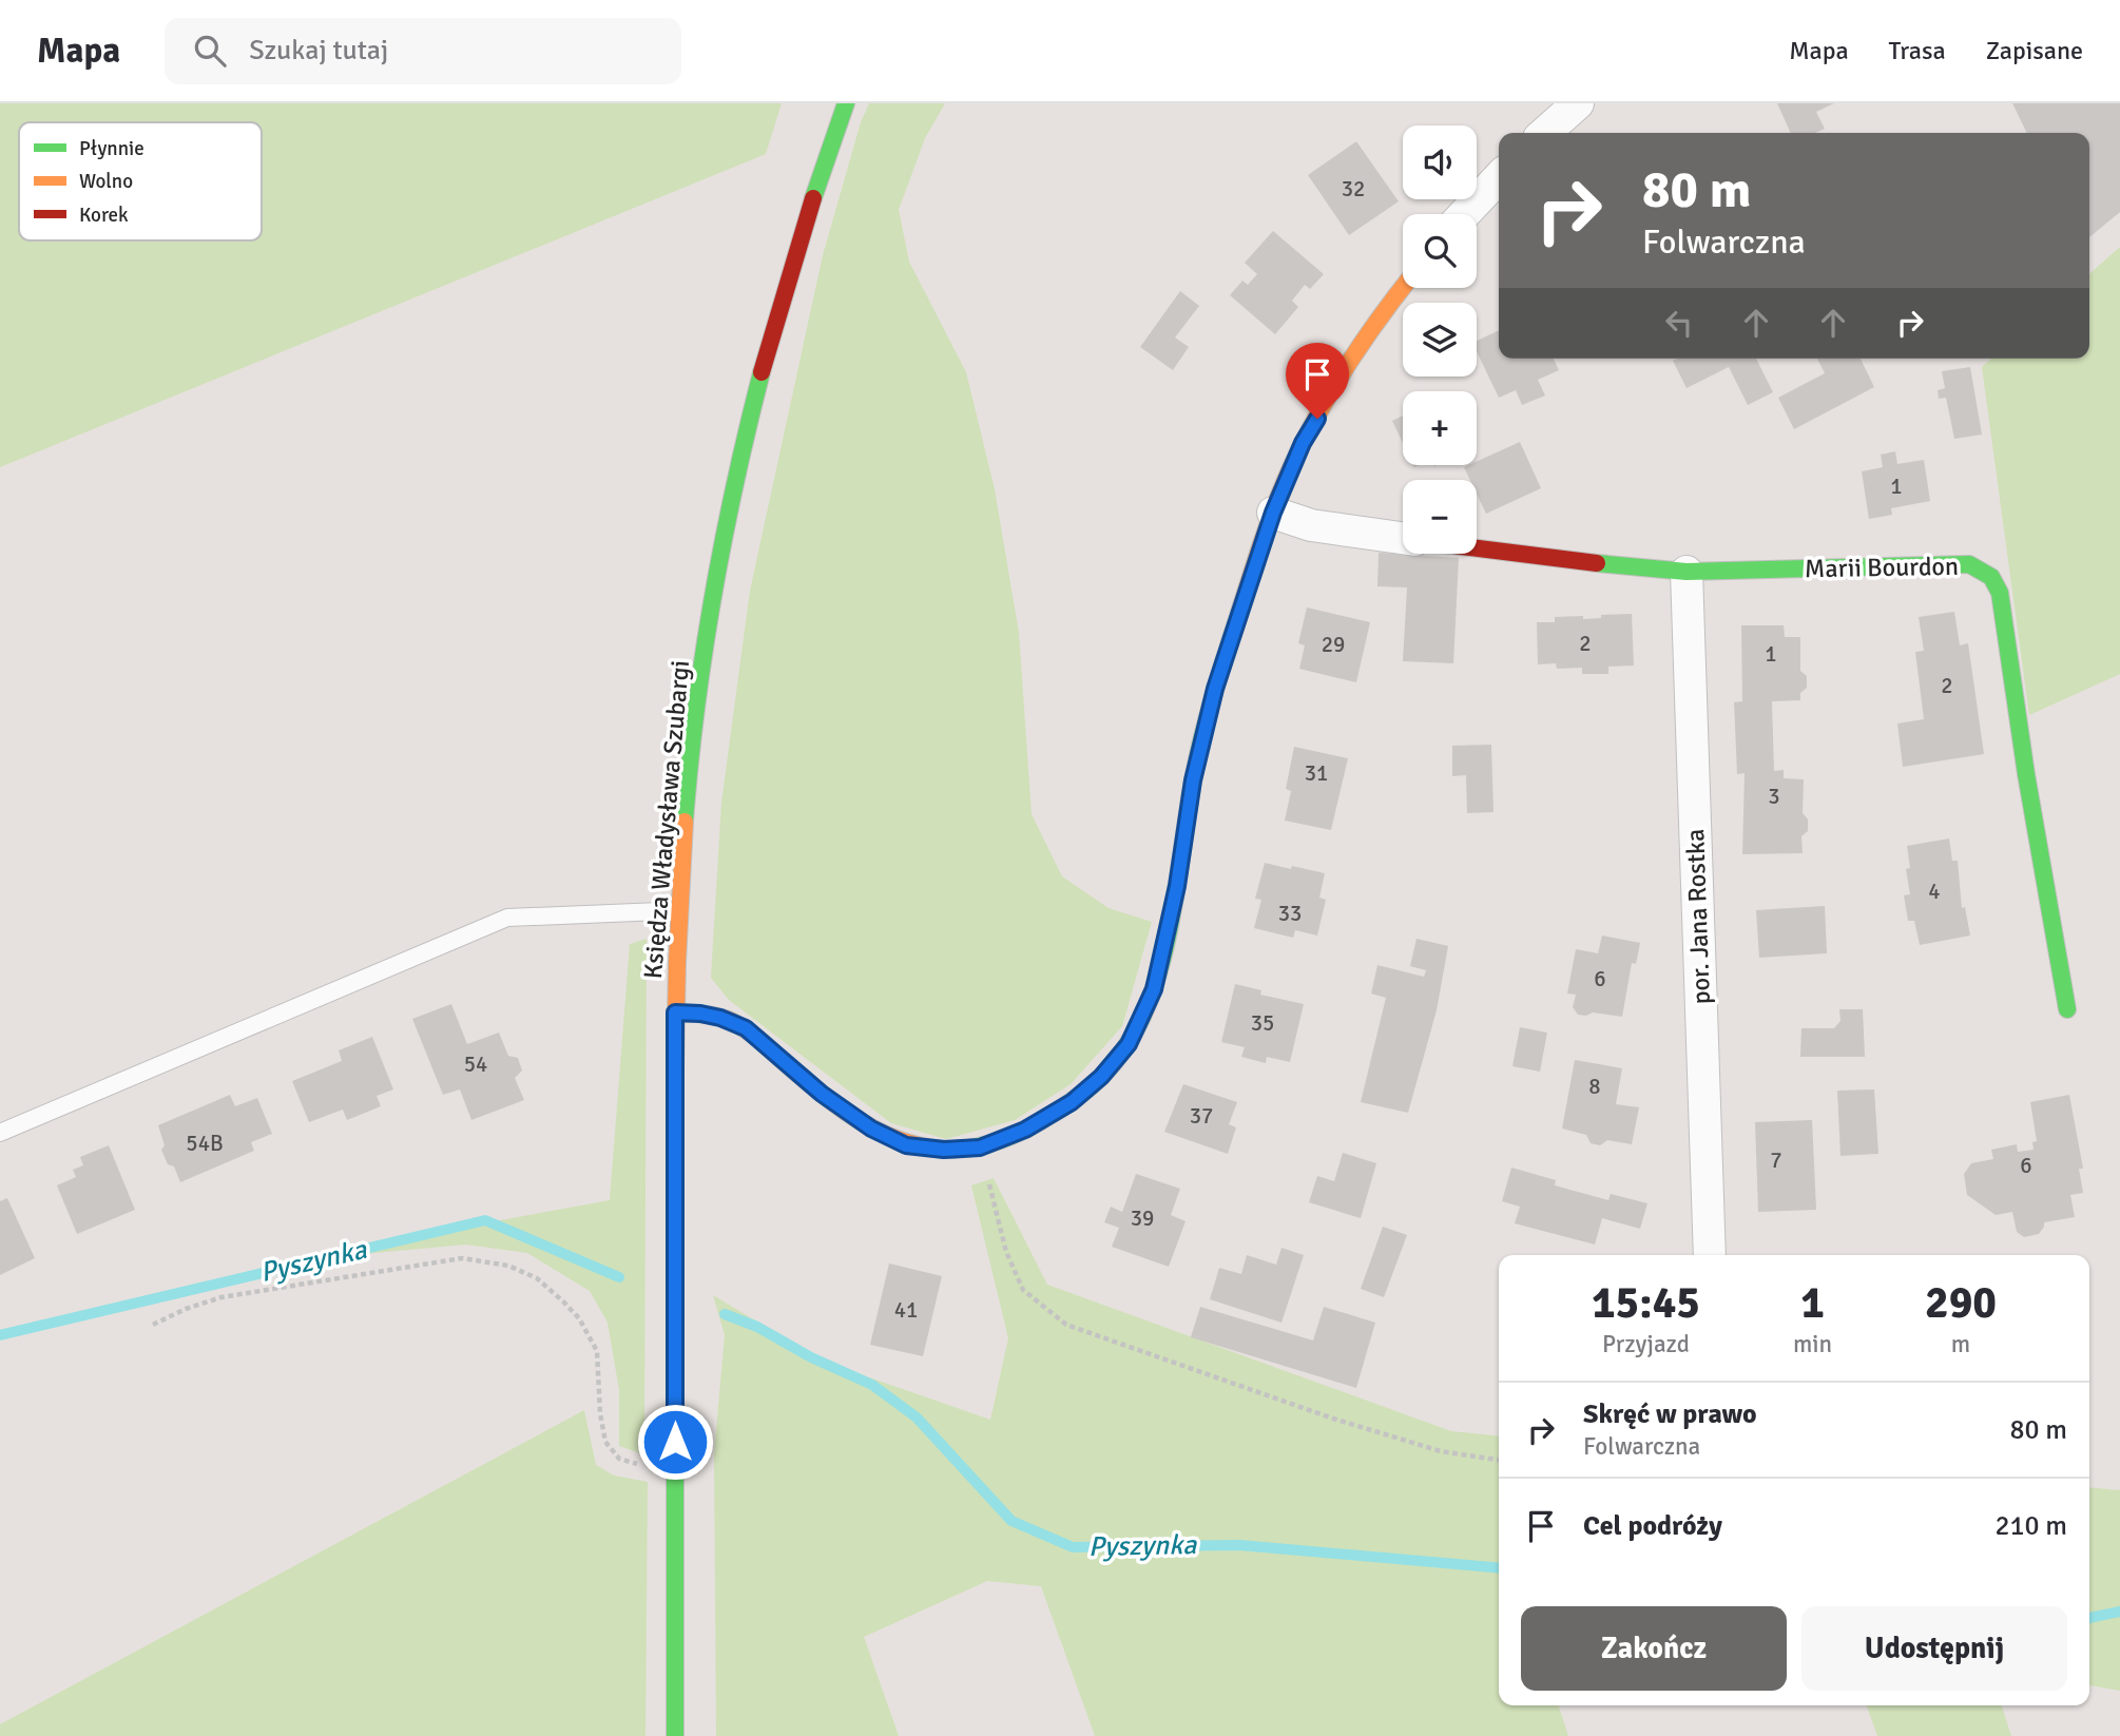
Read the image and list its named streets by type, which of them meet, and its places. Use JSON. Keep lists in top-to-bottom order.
{
  "streets": {
    "street": ["Marii Bourdon", "Księdza Władysława Szubargi", "por. Jana Rostka"]
  },
  "crossings": [
    ["Marii Bourdon", "por. Jana Rostka"]
  ],
  "water": ["Pyszynka"],
  "house_numbers": [
    "32",
    "1",
    "2",
    "29",
    "1",
    "2",
    "31",
    "3",
    "4",
    "33",
    "6",
    "35",
    "54",
    "8",
    "37",
    "54B",
    "7",
    "6",
    "39",
    "41"
  ],
  "legend": ["Płynnie", "Wolno", "Korek"],
  "page": {
    "header": "Mapa",
    "search": "Szukaj tutaj",
    "nav": ["Mapa", "Trasa", "Zapisane"],
    "map_buttons": ["+", "−"],
    "turn": ["80 m", "Folwarczna"],
    "eta": [
      "15:45",
      "Przyjazd",
      "1",
      "min",
      "290",
      "m"
    ],
    "list": [
      {
        "name": "Skręć w prawo",
        "note": "Folwarczna",
        "value": "80 m"
      },
      {
        "name": "Cel podróży",
        "value": "210 m"
      }
    ],
    "buttons": ["Zakończ", "Udostępnij"]
  }
}
